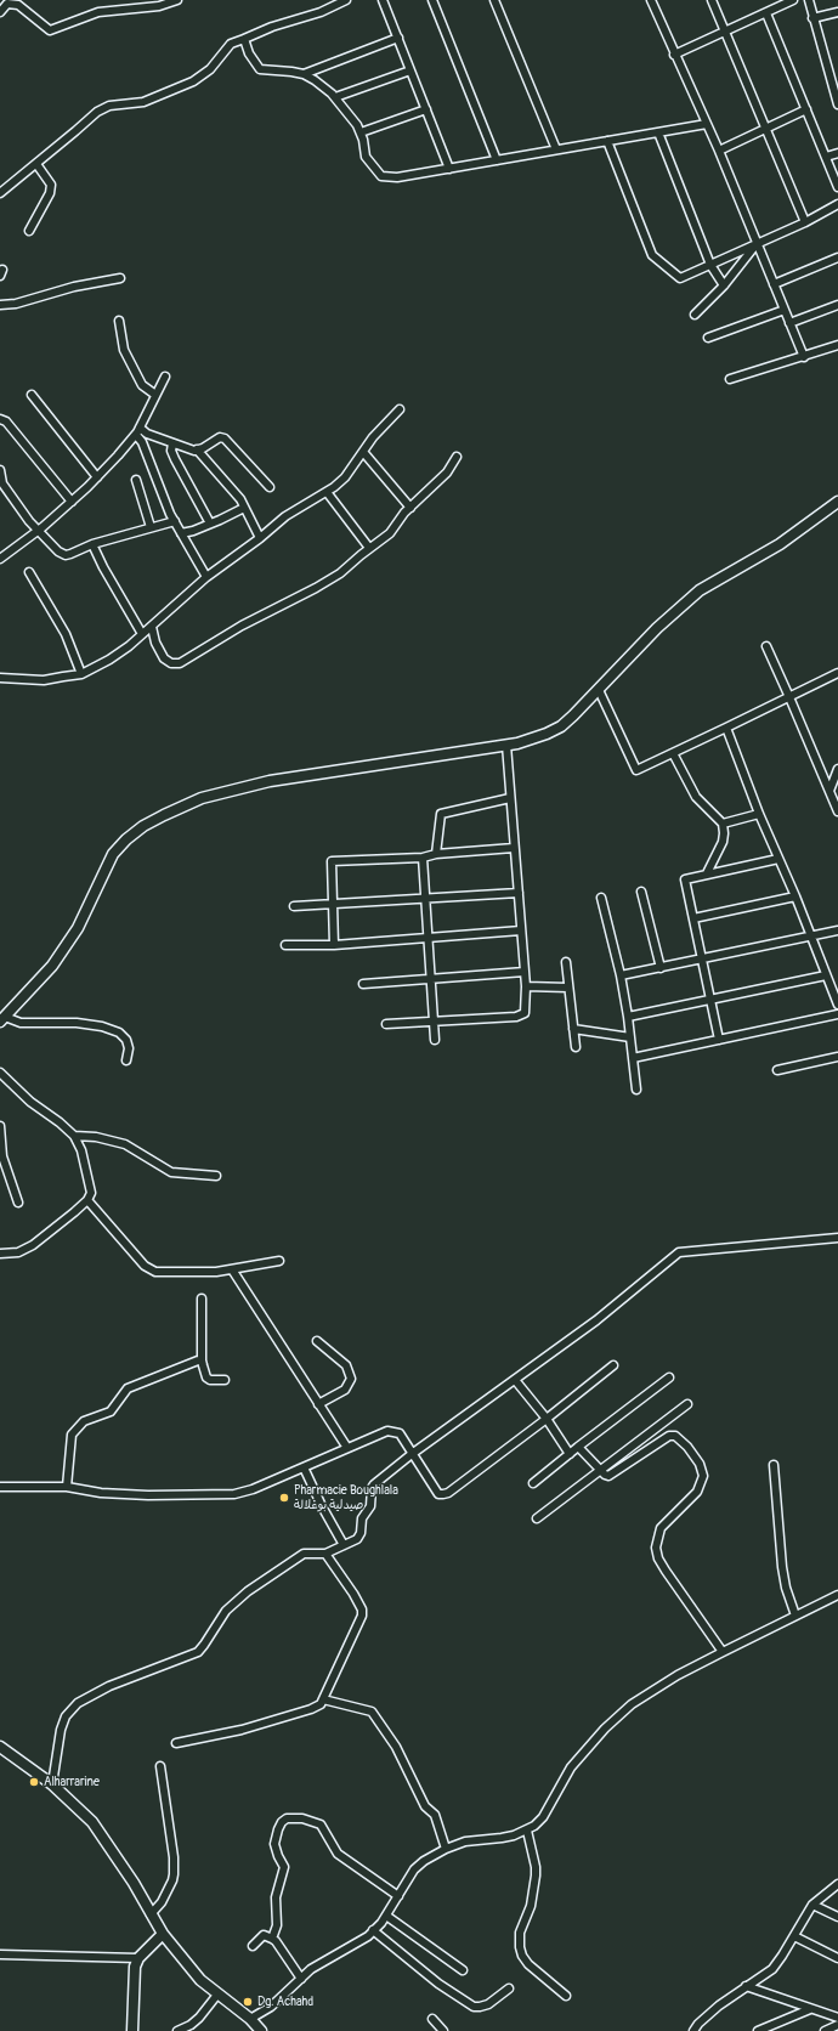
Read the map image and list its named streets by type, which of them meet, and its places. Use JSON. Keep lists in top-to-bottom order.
{
  "places": ["Pharmacie Boughlala صيدلية بوغلالة", "Alharrarine", "Dg. Achahd"]
}
